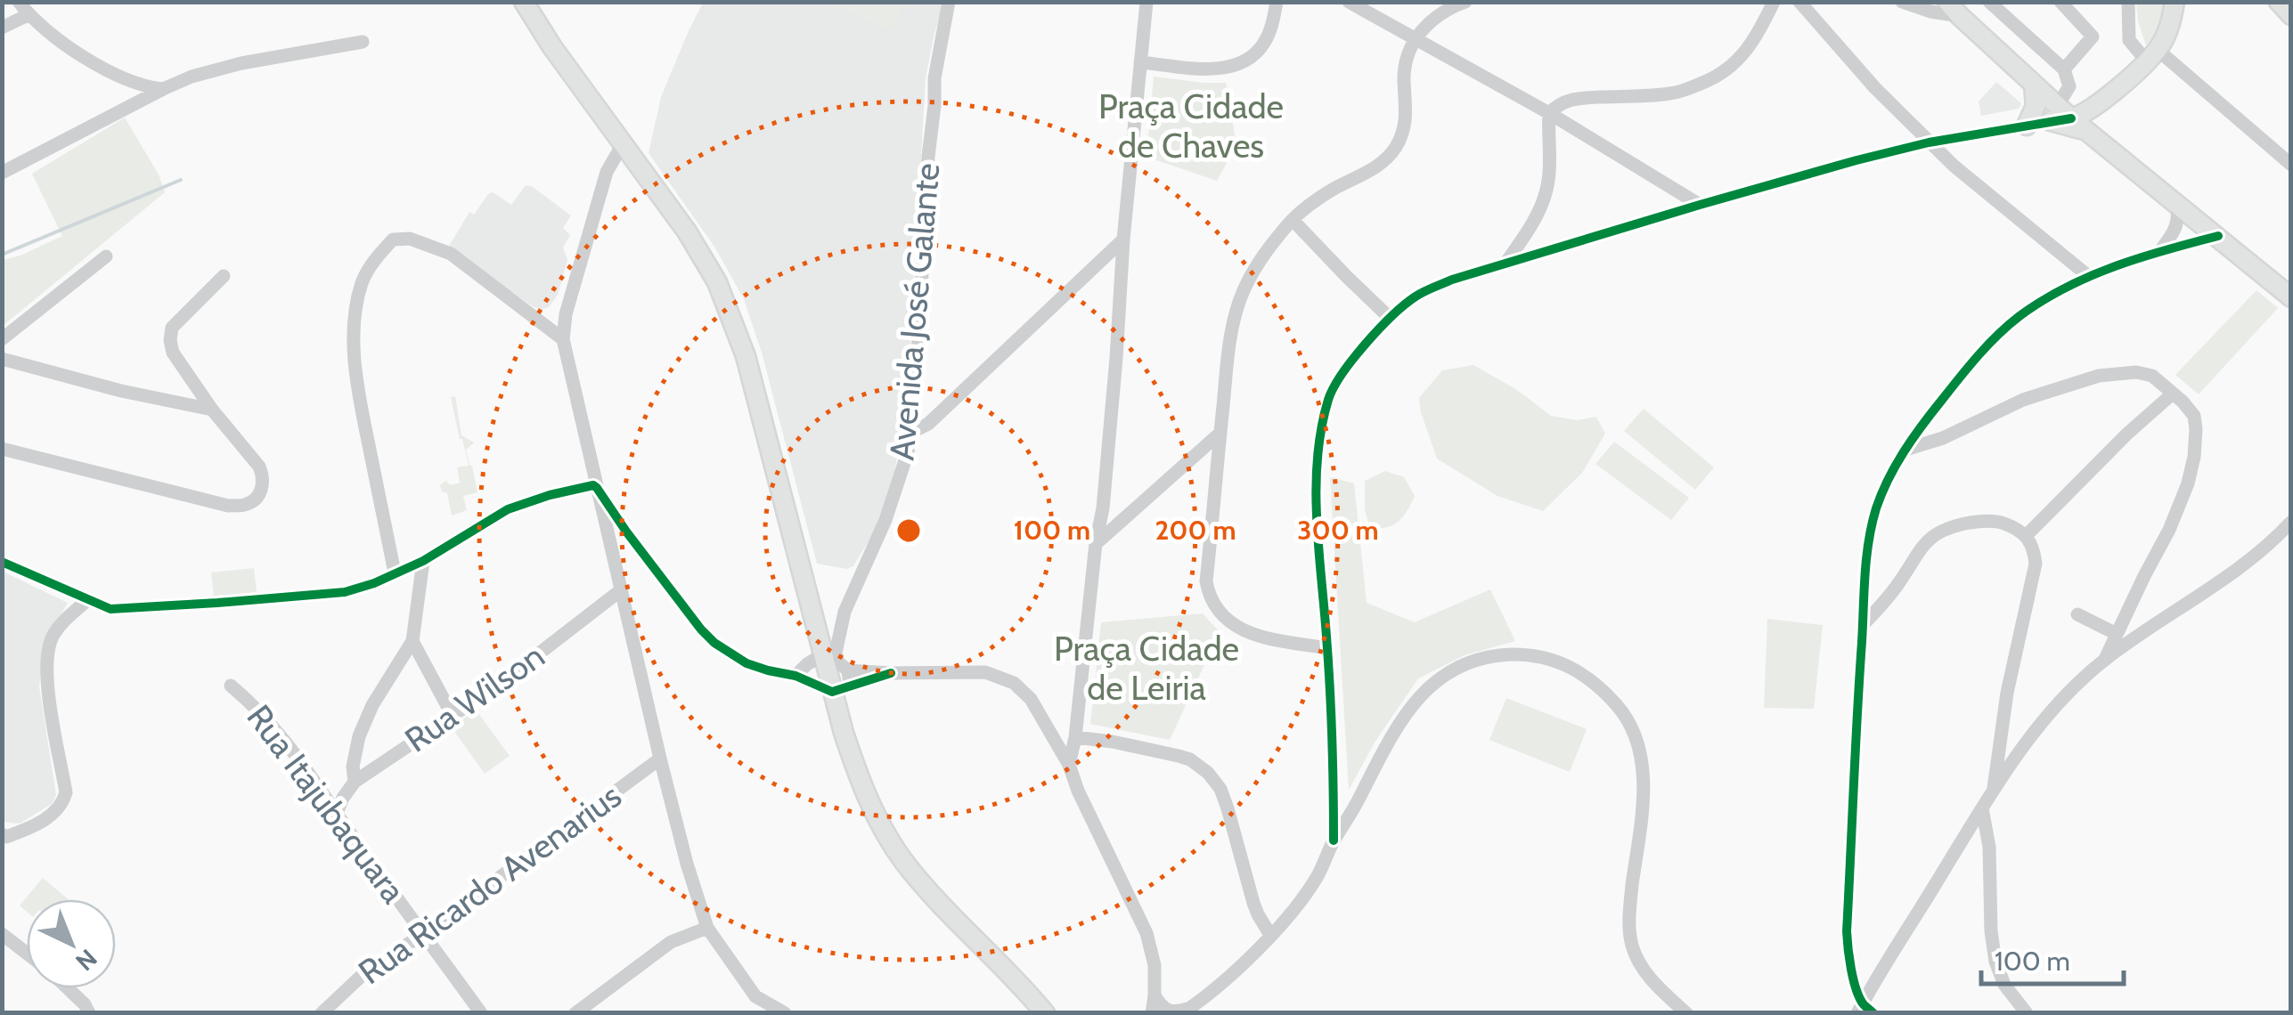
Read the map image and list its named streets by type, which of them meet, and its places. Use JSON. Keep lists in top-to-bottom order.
{
  "streets": {
    "street": [
      "Avenida José Galante",
      "Rua Wilson",
      "Rua Itajubaquara",
      "Rua Ricardo Avenarius"
    ]
  },
  "crossings": [
    ["Rua Wilson", "Rua Itajubaquara"],
    ["Rua Itajubaquara", "Rua Ricardo Avenarius"]
  ],
  "parks": ["Praça Cidade de Chaves", "Praça Cidade de Leiria"],
  "scale_bar": "100 m",
  "north": "bottom right",
  "rings": ["100 m", "200 m", "300 m"]
}
